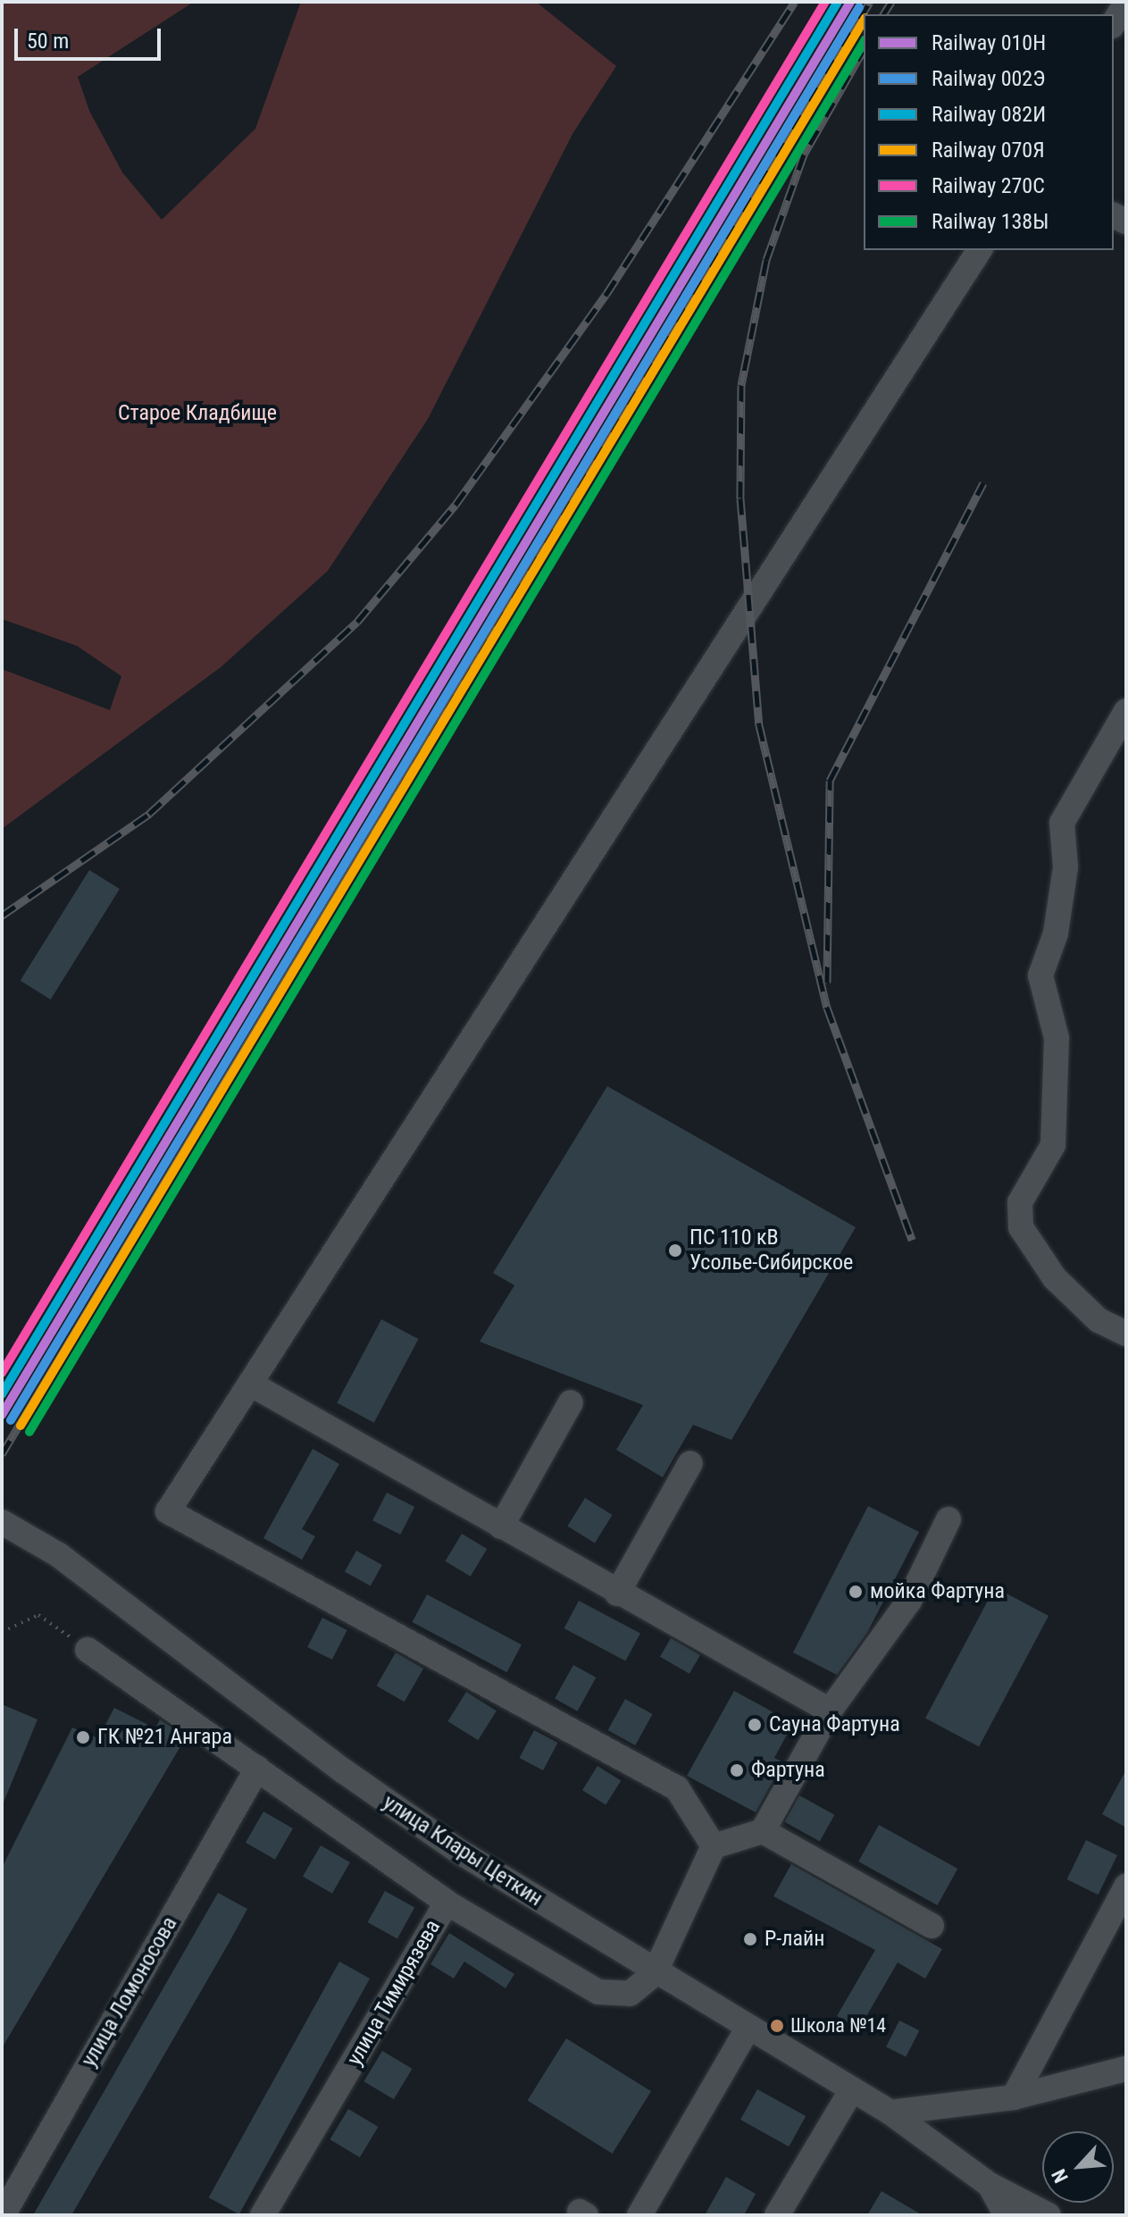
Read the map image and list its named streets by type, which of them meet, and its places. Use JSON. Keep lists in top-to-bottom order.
{
  "streets": {
    "street": ["улица Клары Цеткин", "улица Ломоносова", "улица Тимирязева"]
  },
  "crossings": [
    ["улица Клары Цеткин", "улица Тимирязева"]
  ],
  "parks": ["Старое Кладбище"],
  "places": [
    "ПС 110 кВ Усолье-Сибирское",
    "мойка Фартуна",
    "Сауна Фартуна",
    "ГК №21 Ангара",
    "Фартуна",
    "Р-лайн",
    "Школа №14"
  ],
  "lines": [
    "rail line 010Н",
    "rail line 082И",
    "rail line 270С",
    "rail line 002Э",
    "rail line 070Я",
    "rail line 138Ы"
  ],
  "legend": [
    "Railway 010Н",
    "Railway 002Э",
    "Railway 082И",
    "Railway 070Я",
    "Railway 270С",
    "Railway 138Ы"
  ],
  "scale_bar": "50 m",
  "north": "bottom left"
}
